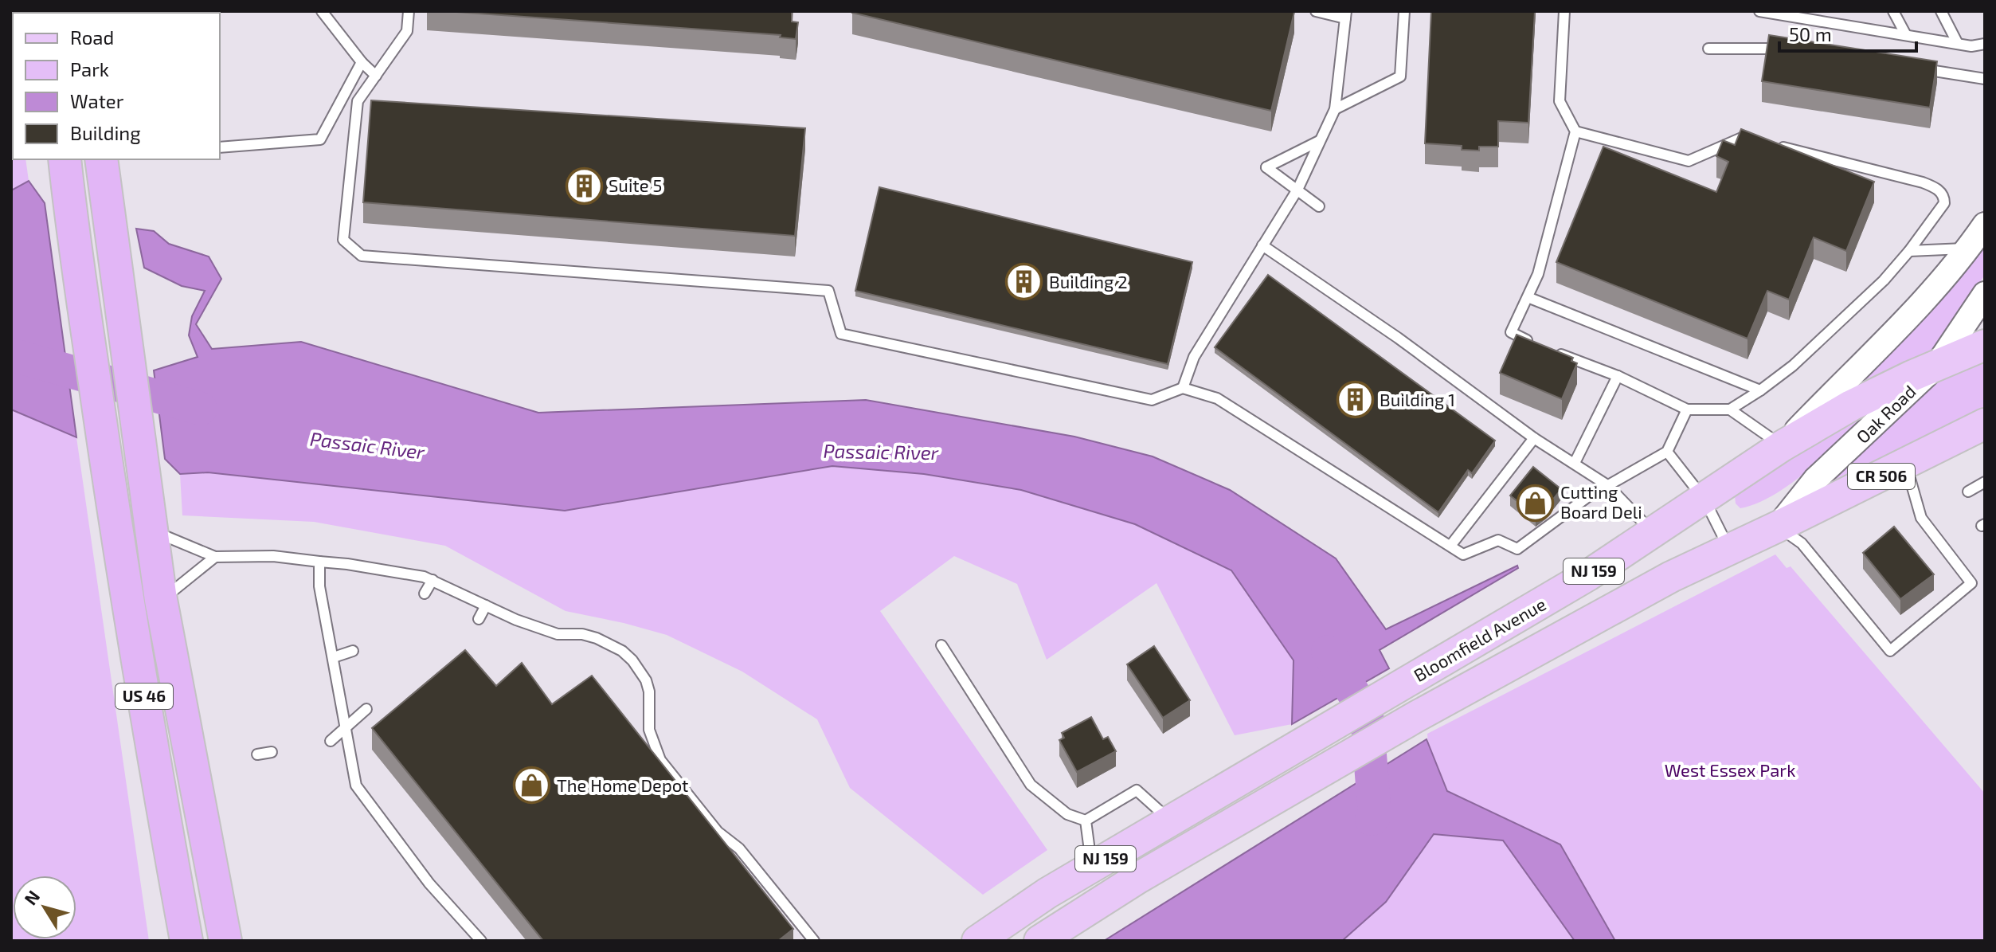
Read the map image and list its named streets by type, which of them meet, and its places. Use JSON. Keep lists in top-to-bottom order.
{
  "streets": {
    "highway": ["US 46"],
    "main road": ["CR 506", "NJ 159", "Bloomfield Avenue"],
    "street": ["Oak Road"]
  },
  "crossings": [
    ["Oak Road", "Bloomfield Avenue"],
    ["NJ 159", "Bloomfield Avenue"]
  ],
  "water": ["Passaic River"],
  "parks": ["West Essex Park"],
  "places": {
    "building": ["Suite 5", "Building 2", "Building 1"],
    "shop": ["Cutting Board Deli", "The Home Depot"]
  },
  "legend": [
    "Road",
    "Park",
    "Water",
    "Building"
  ],
  "scale_bar": "50 m",
  "north": "top left"
}
